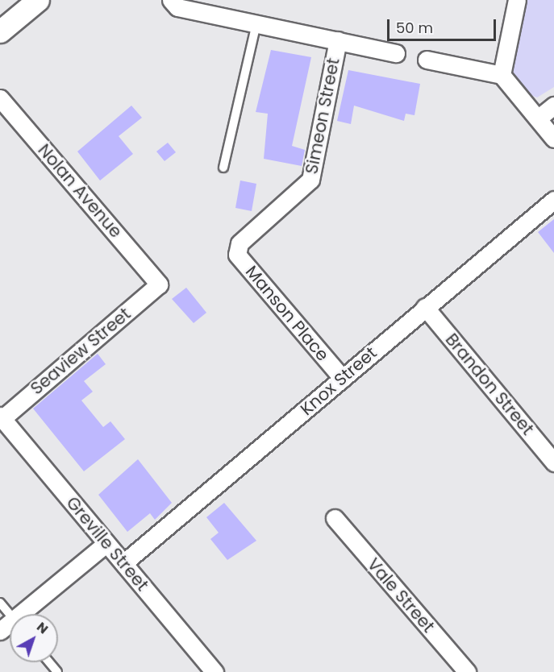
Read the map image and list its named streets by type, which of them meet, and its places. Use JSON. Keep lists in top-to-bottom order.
{
  "streets": {
    "street": [
      "Simeon Street",
      "Nolan Avenue",
      "Manson Place",
      "Seaview Street",
      "Knox Street",
      "Brandon Street",
      "Greville Street",
      "Vale Street"
    ]
  },
  "crossings": [
    ["Simeon Street", "Manson Place"],
    ["Nolan Avenue", "Seaview Street"],
    ["Manson Place", "Knox Street"],
    ["Seaview Street", "Greville Street"],
    ["Knox Street", "Brandon Street"],
    ["Knox Street", "Greville Street"]
  ],
  "scale_bar": "50 m",
  "north": "top right"
}
